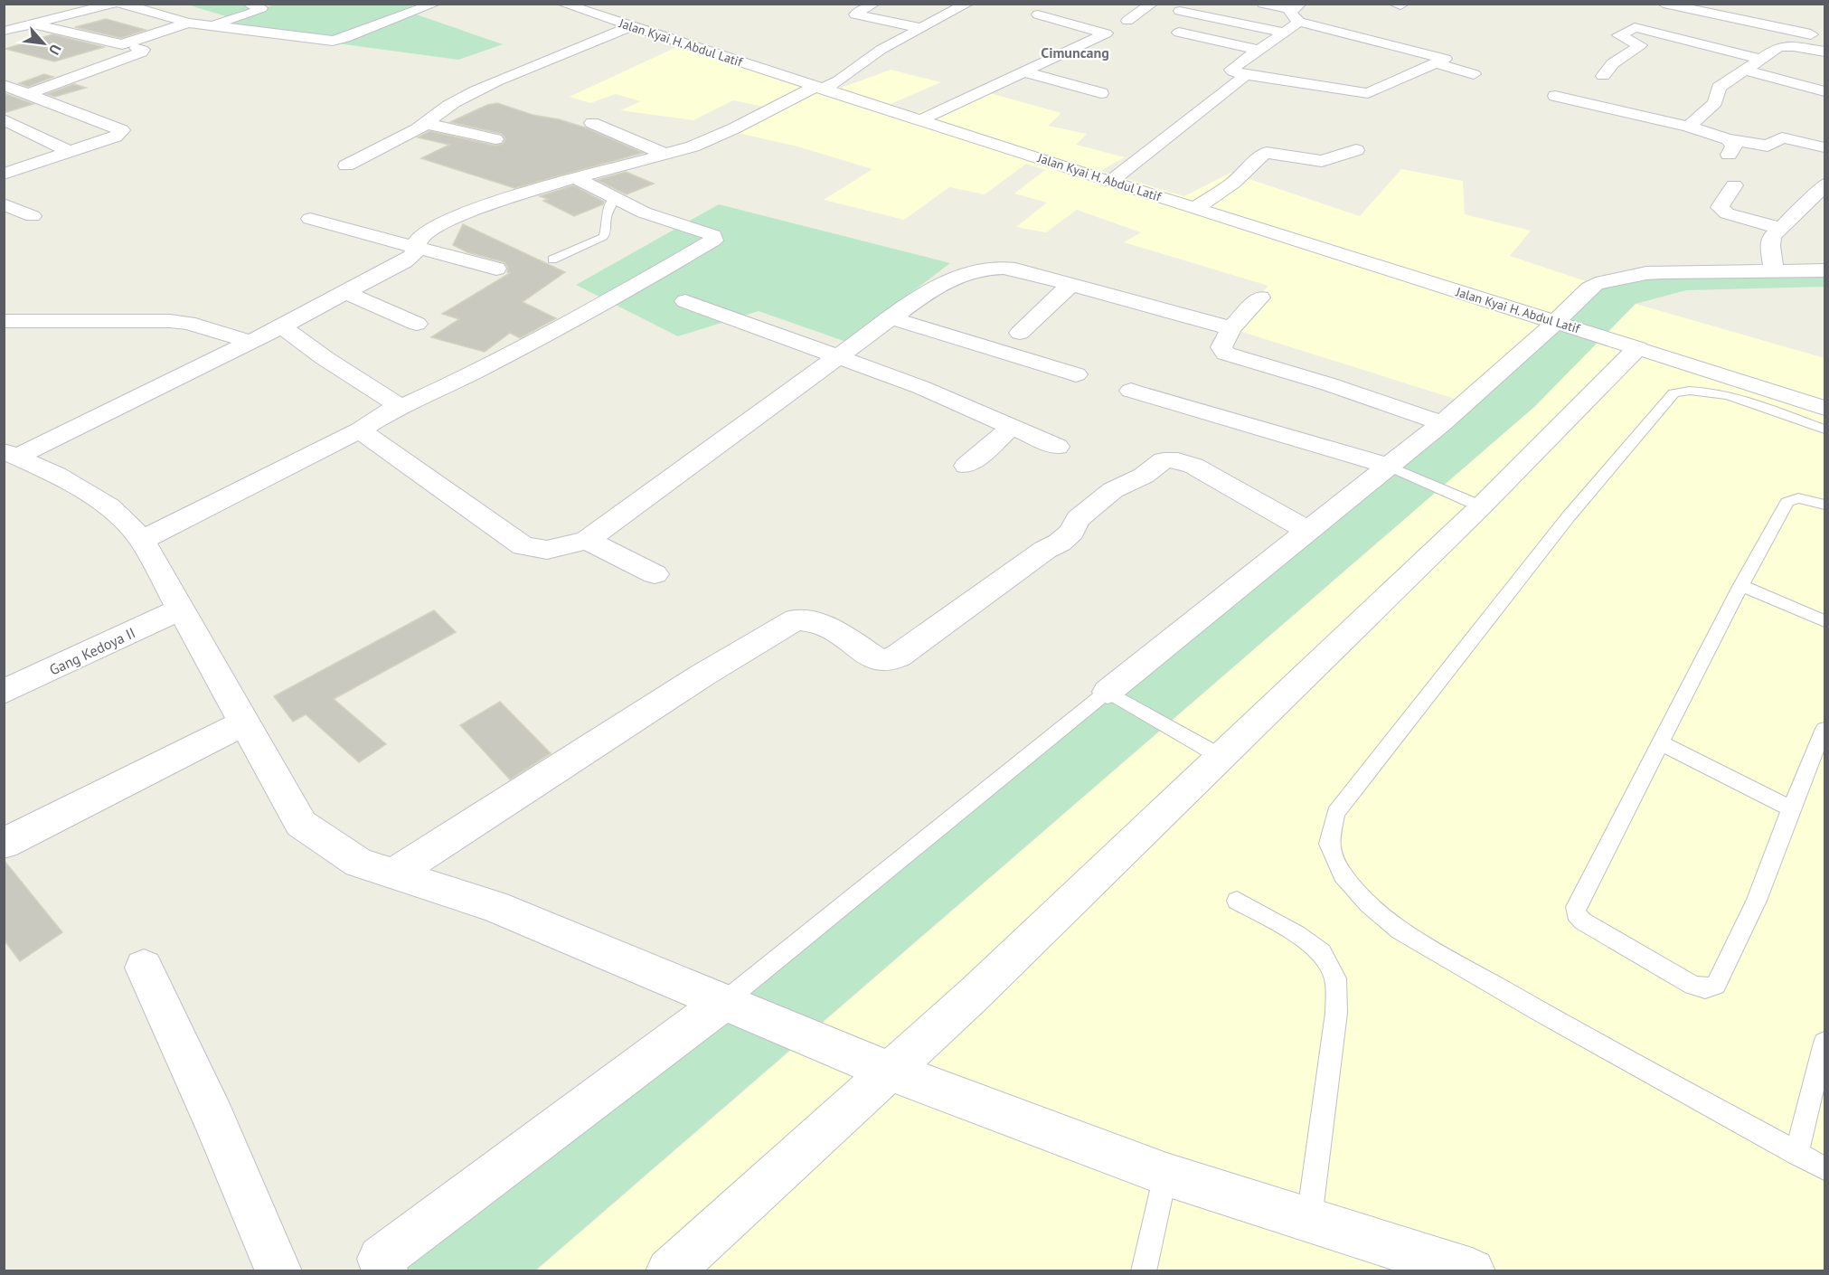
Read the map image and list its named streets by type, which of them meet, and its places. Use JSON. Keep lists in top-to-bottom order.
{
  "streets": {
    "street": ["Jalan Kyai H. Abdul Latif", "Gang Kedoya II"]
  },
  "districts": ["Cimuncang"],
  "north": "bottom right"
}
